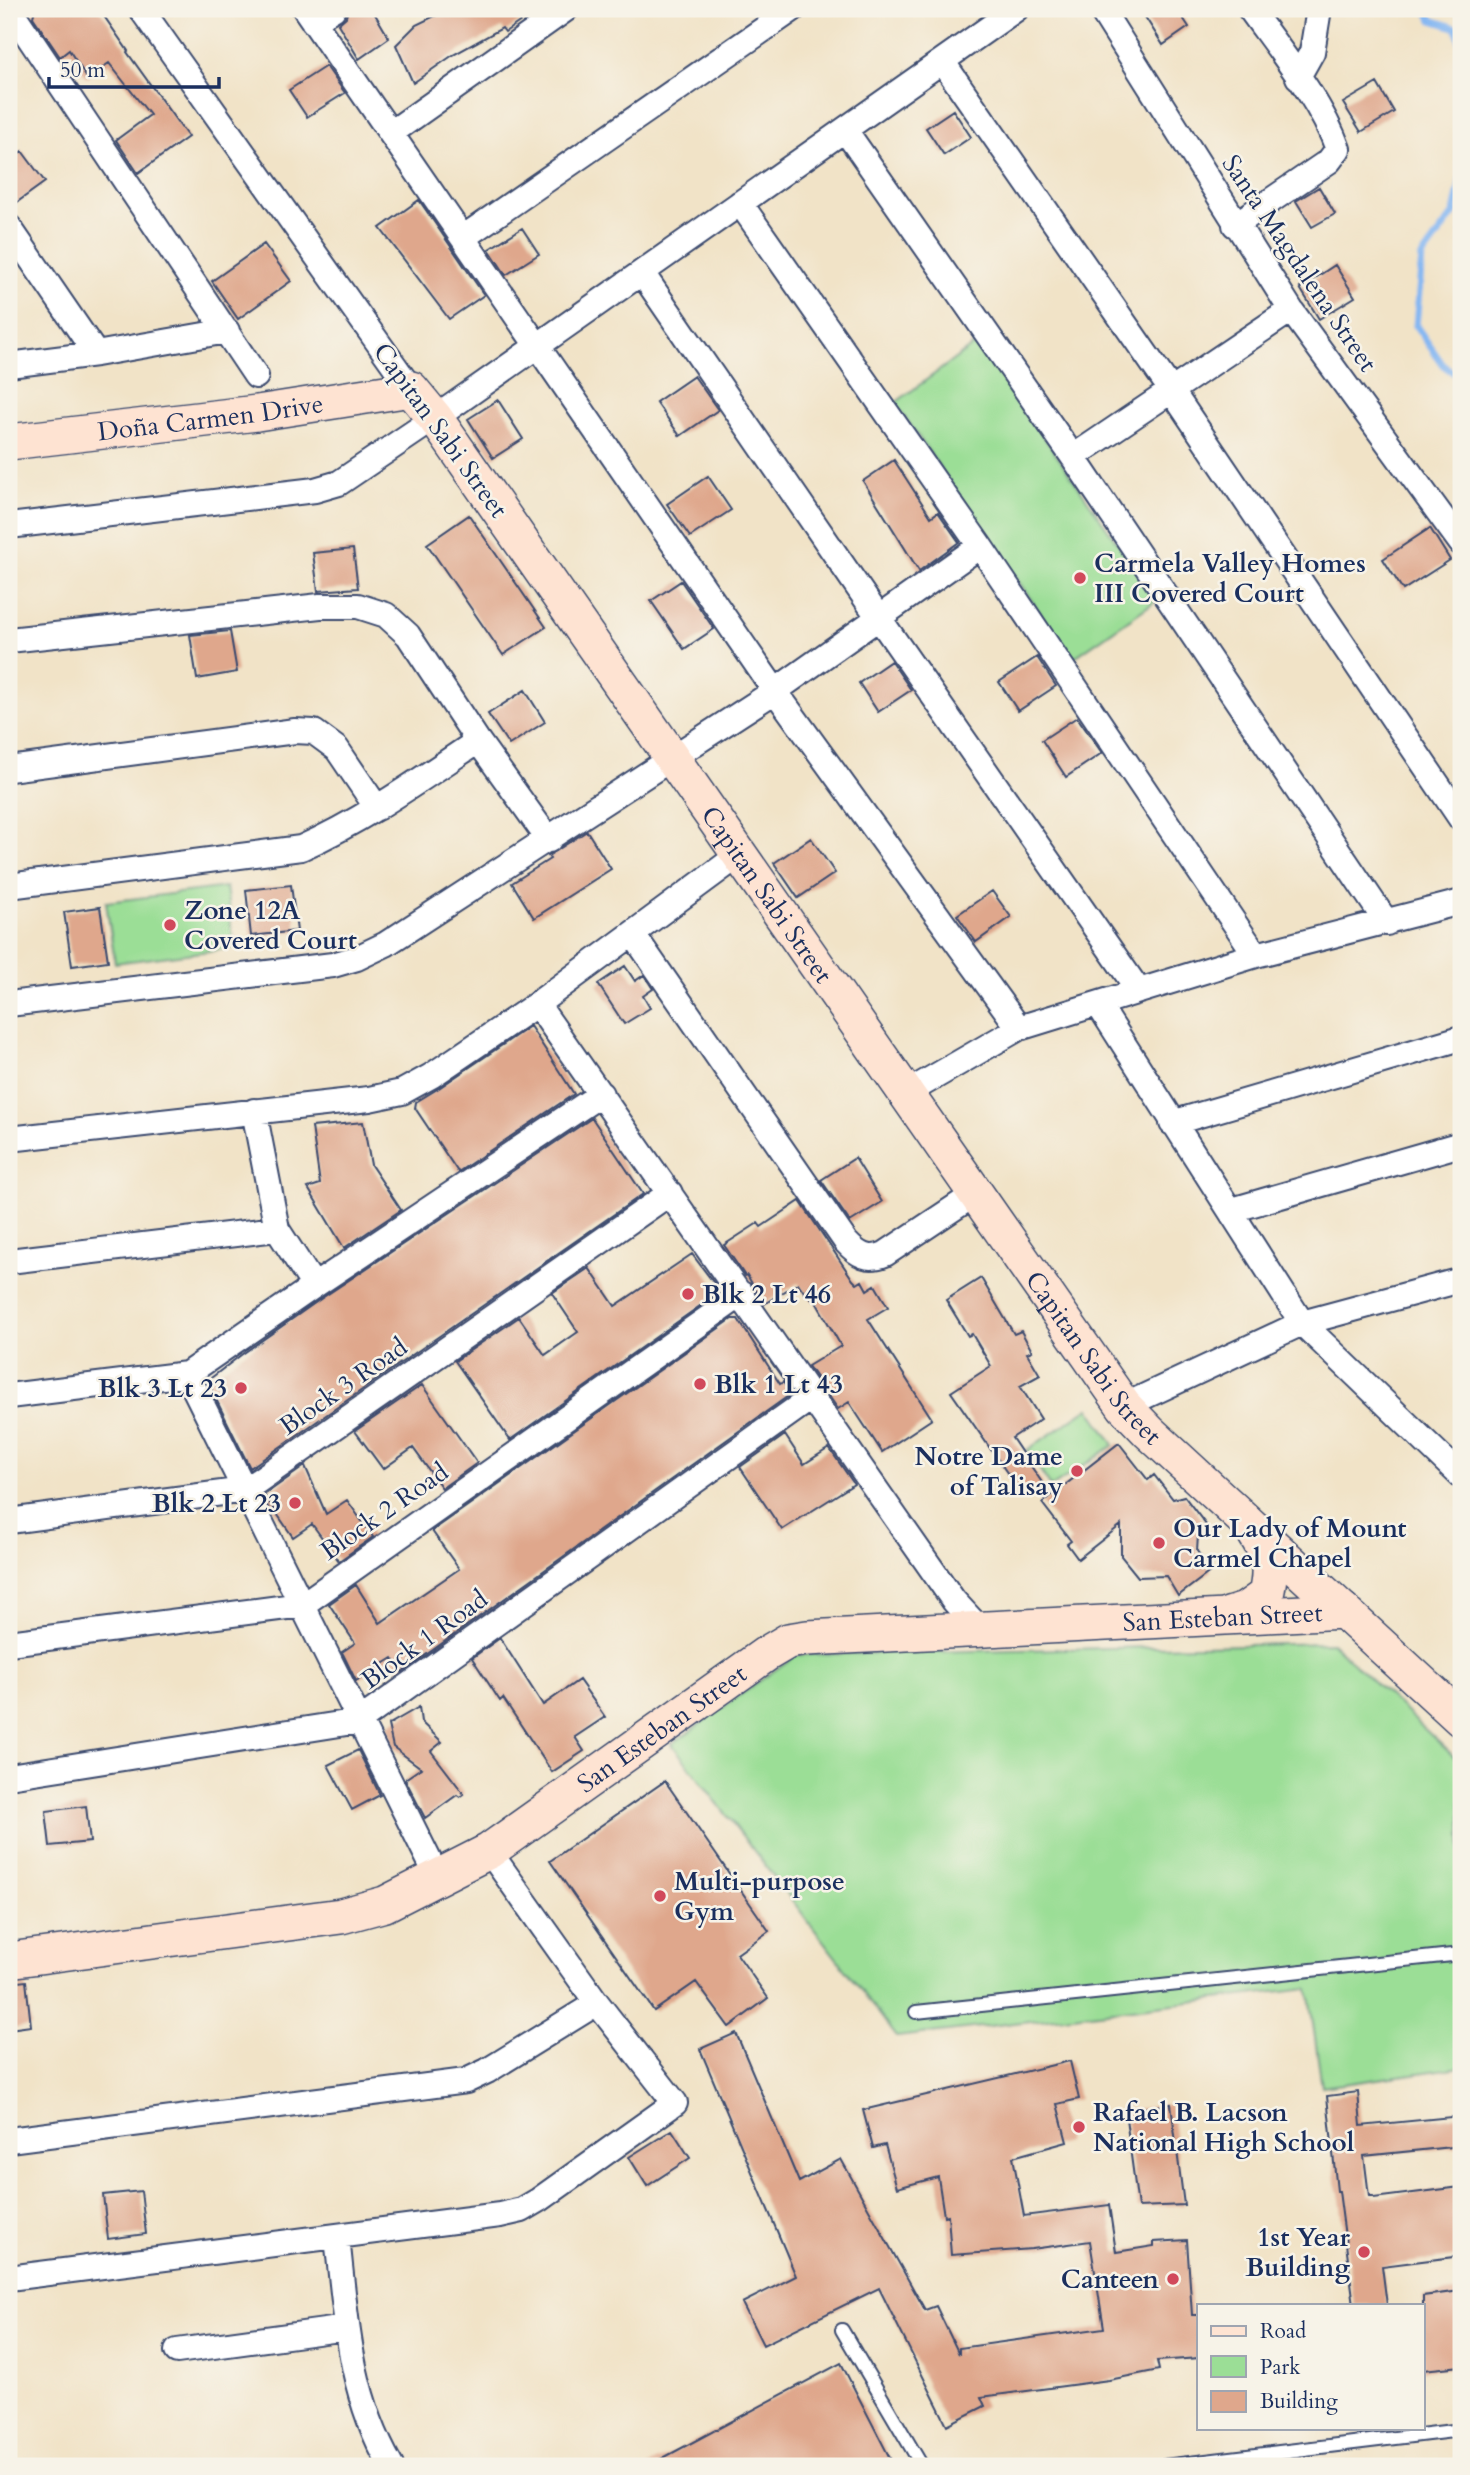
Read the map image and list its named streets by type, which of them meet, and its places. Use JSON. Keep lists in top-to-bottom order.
{
  "streets": {
    "street": [
      "Santa Magdalena Street",
      "Doña Carmen Drive",
      "Capitan Sabi Street",
      "Block 3 Road",
      "Block 2 Road",
      "San Esteban Street",
      "Block 1 Road"
    ]
  },
  "crossings": [
    ["Doña Carmen Drive", "Capitan Sabi Street"],
    ["Capitan Sabi Street", "San Esteban Street"]
  ],
  "places": [
    "Carmela Valley Homes III Covered Court",
    "Zone 12A Covered Court",
    "Blk 2 Lt 46",
    "Blk 1 Lt 43",
    "Blk 3 Lt 23",
    "Notre Dame of Talisay",
    "Blk 2 Lt 23",
    "Our Lady of Mount Carmel Chapel",
    "Multi-purpose Gym",
    "Rafael B. Lacson National High School",
    "1st Year Building",
    "Canteen"
  ],
  "legend": ["Road", "Park", "Building"],
  "scale_bar": "50 m"
}
